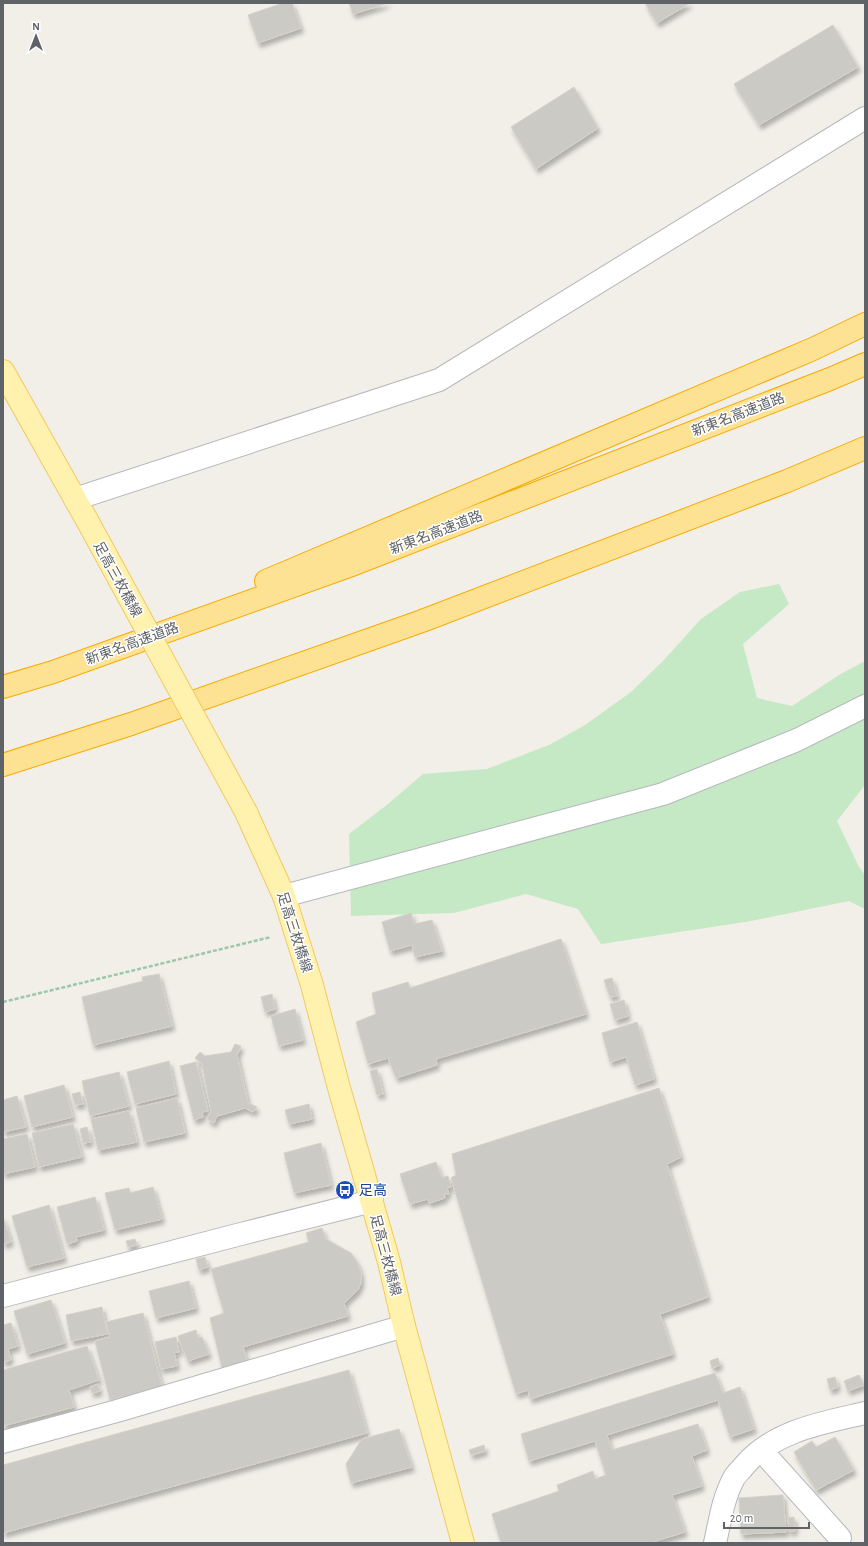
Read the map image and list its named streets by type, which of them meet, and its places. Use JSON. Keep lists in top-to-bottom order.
{
  "streets": {
    "highway": ["新東名高速道路"],
    "main road": ["足高三枚橋線"]
  },
  "places": {
    "bus stop": ["足高"]
  },
  "scale_bar": "20 m",
  "north": "top"
}
